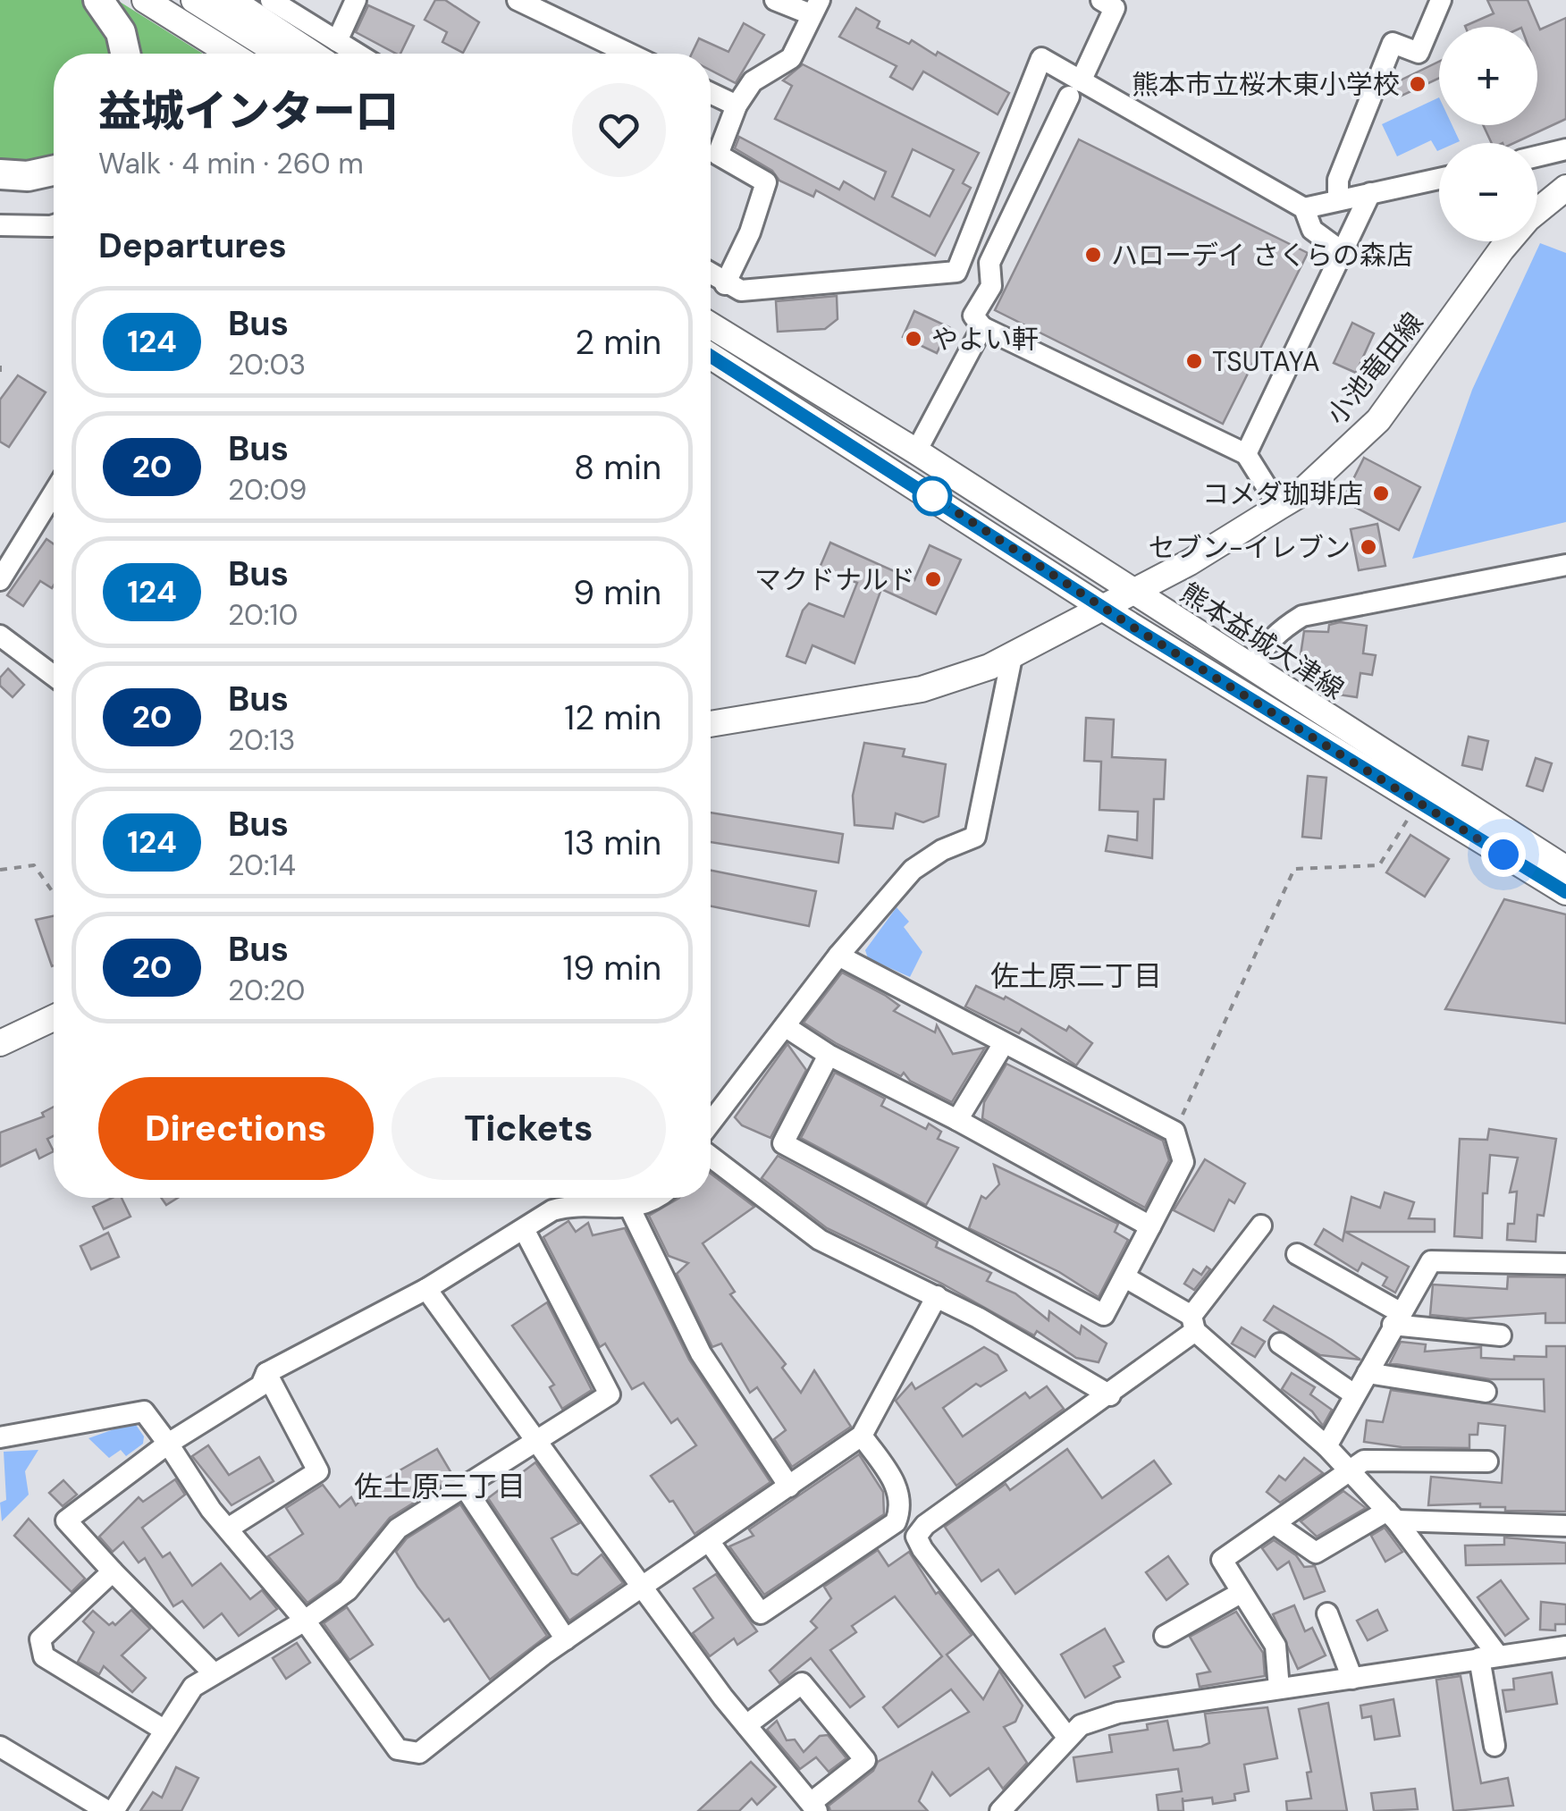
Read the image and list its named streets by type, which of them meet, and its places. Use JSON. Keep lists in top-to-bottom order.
{
  "streets": {
    "main road": ["小池竜田線", "熊本益城大津線"]
  },
  "crossings": [
    ["小池竜田線", "熊本益城大津線"]
  ],
  "districts": ["佐土原二丁目", "佐土原三丁目"],
  "places": [
    "熊本市立桜木東小学校",
    "ハローデイ さくらの森店",
    "やよい軒",
    "TSUTAYA",
    "コメダ珈琲店",
    "セブン-イレブン",
    "マクドナルド"
  ],
  "lines": ["bus line 124"],
  "page": {
    "map_buttons": ["+", "−"],
    "heading": [
      ["益城インター口", "Walk · 4 min · 260 m"],
      "Departures"
    ],
    "list": [
      {
        "mark": "124",
        "name": "Bus",
        "note": "20:03",
        "value": "2 min"
      },
      {
        "mark": "20",
        "name": "Bus",
        "note": "20:09",
        "value": "8 min"
      },
      {
        "mark": "124",
        "name": "Bus",
        "note": "20:10",
        "value": "9 min"
      },
      {
        "mark": "20",
        "name": "Bus",
        "note": "20:13",
        "value": "12 min"
      },
      {
        "mark": "124",
        "name": "Bus",
        "note": "20:14",
        "value": "13 min"
      },
      {
        "mark": "20",
        "name": "Bus",
        "note": "20:20",
        "value": "19 min"
      }
    ],
    "buttons": ["Directions", "Tickets"]
  }
}
